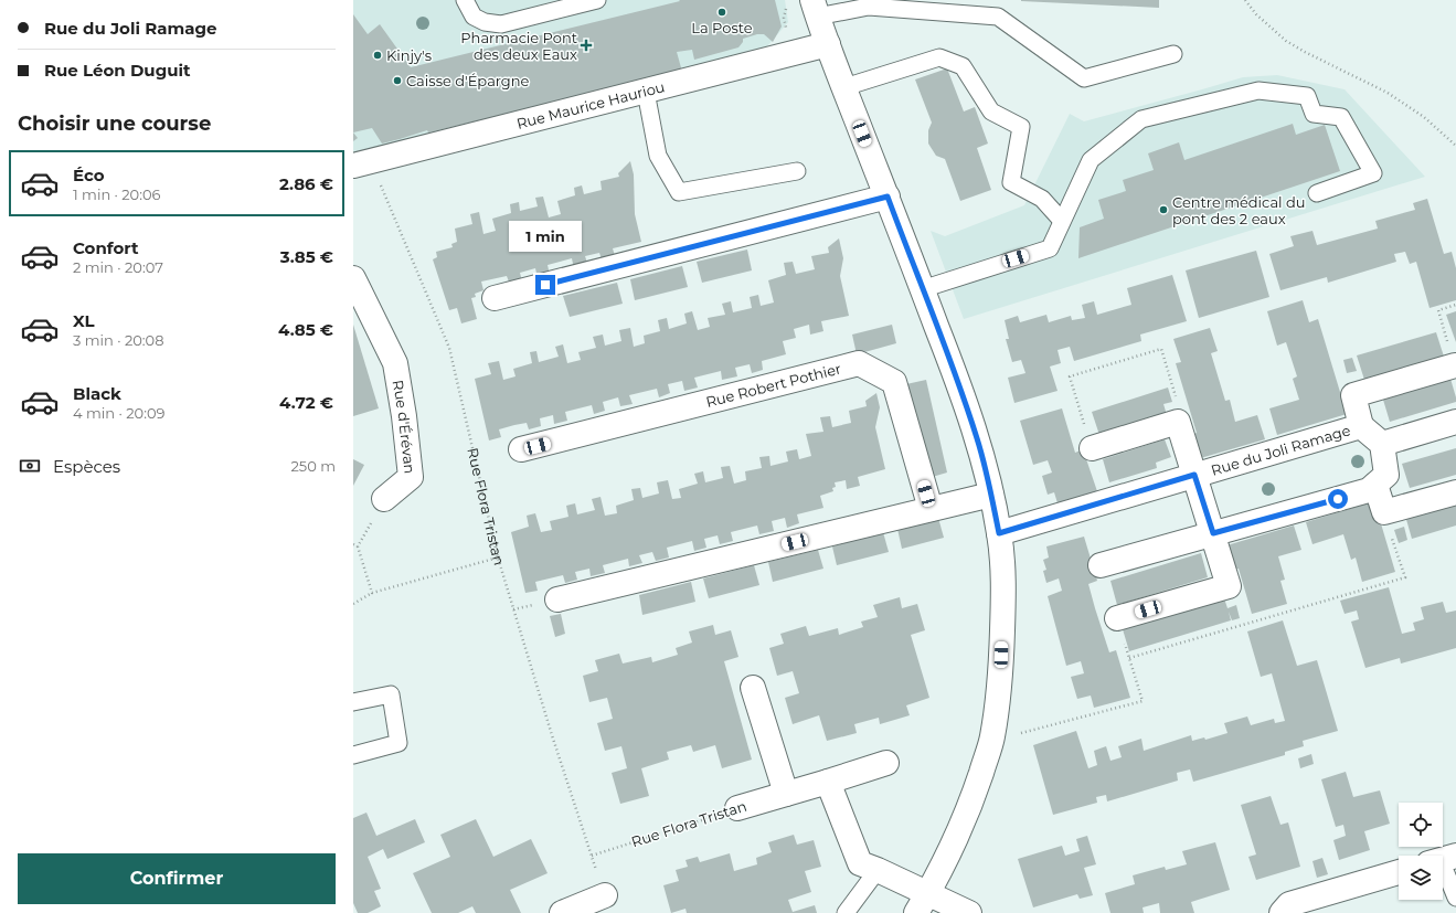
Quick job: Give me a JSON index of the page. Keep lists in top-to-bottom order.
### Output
{
  "streets": {
    "street": [
      "Rue Maurice Hauriou",
      "Rue Robert Pothier",
      "Rue d'Érévan",
      "Rue du Joli Ramage",
      "Rue Flora Tristan"
    ]
  },
  "crossings": [
    ["Rue Maurice Hauriou", "Rue Flora Tristan"]
  ],
  "places": {
    "other": [
      "La Poste",
      "Kinjy's",
      "Caisse d'Épargne",
      "Centre médical du pont des 2 eaux"
    ],
    "health": ["Pharmacie Pont des deux Eaux"]
  },
  "page": {
    "banner": ["Rue du Joli Ramage", "Rue Léon Duguit"],
    "heading": "Choisir une course",
    "list": [
      {
        "name": "Éco",
        "note": "1 min · 20:06",
        "value": "2.86 €"
      },
      {
        "name": "Confort",
        "note": "2 min · 20:07",
        "value": "3.85 €"
      },
      {
        "name": "XL",
        "note": "3 min · 20:08",
        "value": "4.85 €"
      },
      {
        "name": "Black",
        "note": "4 min · 20:09",
        "value": "4.72 €"
      }
    ],
    "bubble": "1 min",
    "pay": ["Espèces", "250 m"],
    "buttons": "Confirmer"
  }
}
